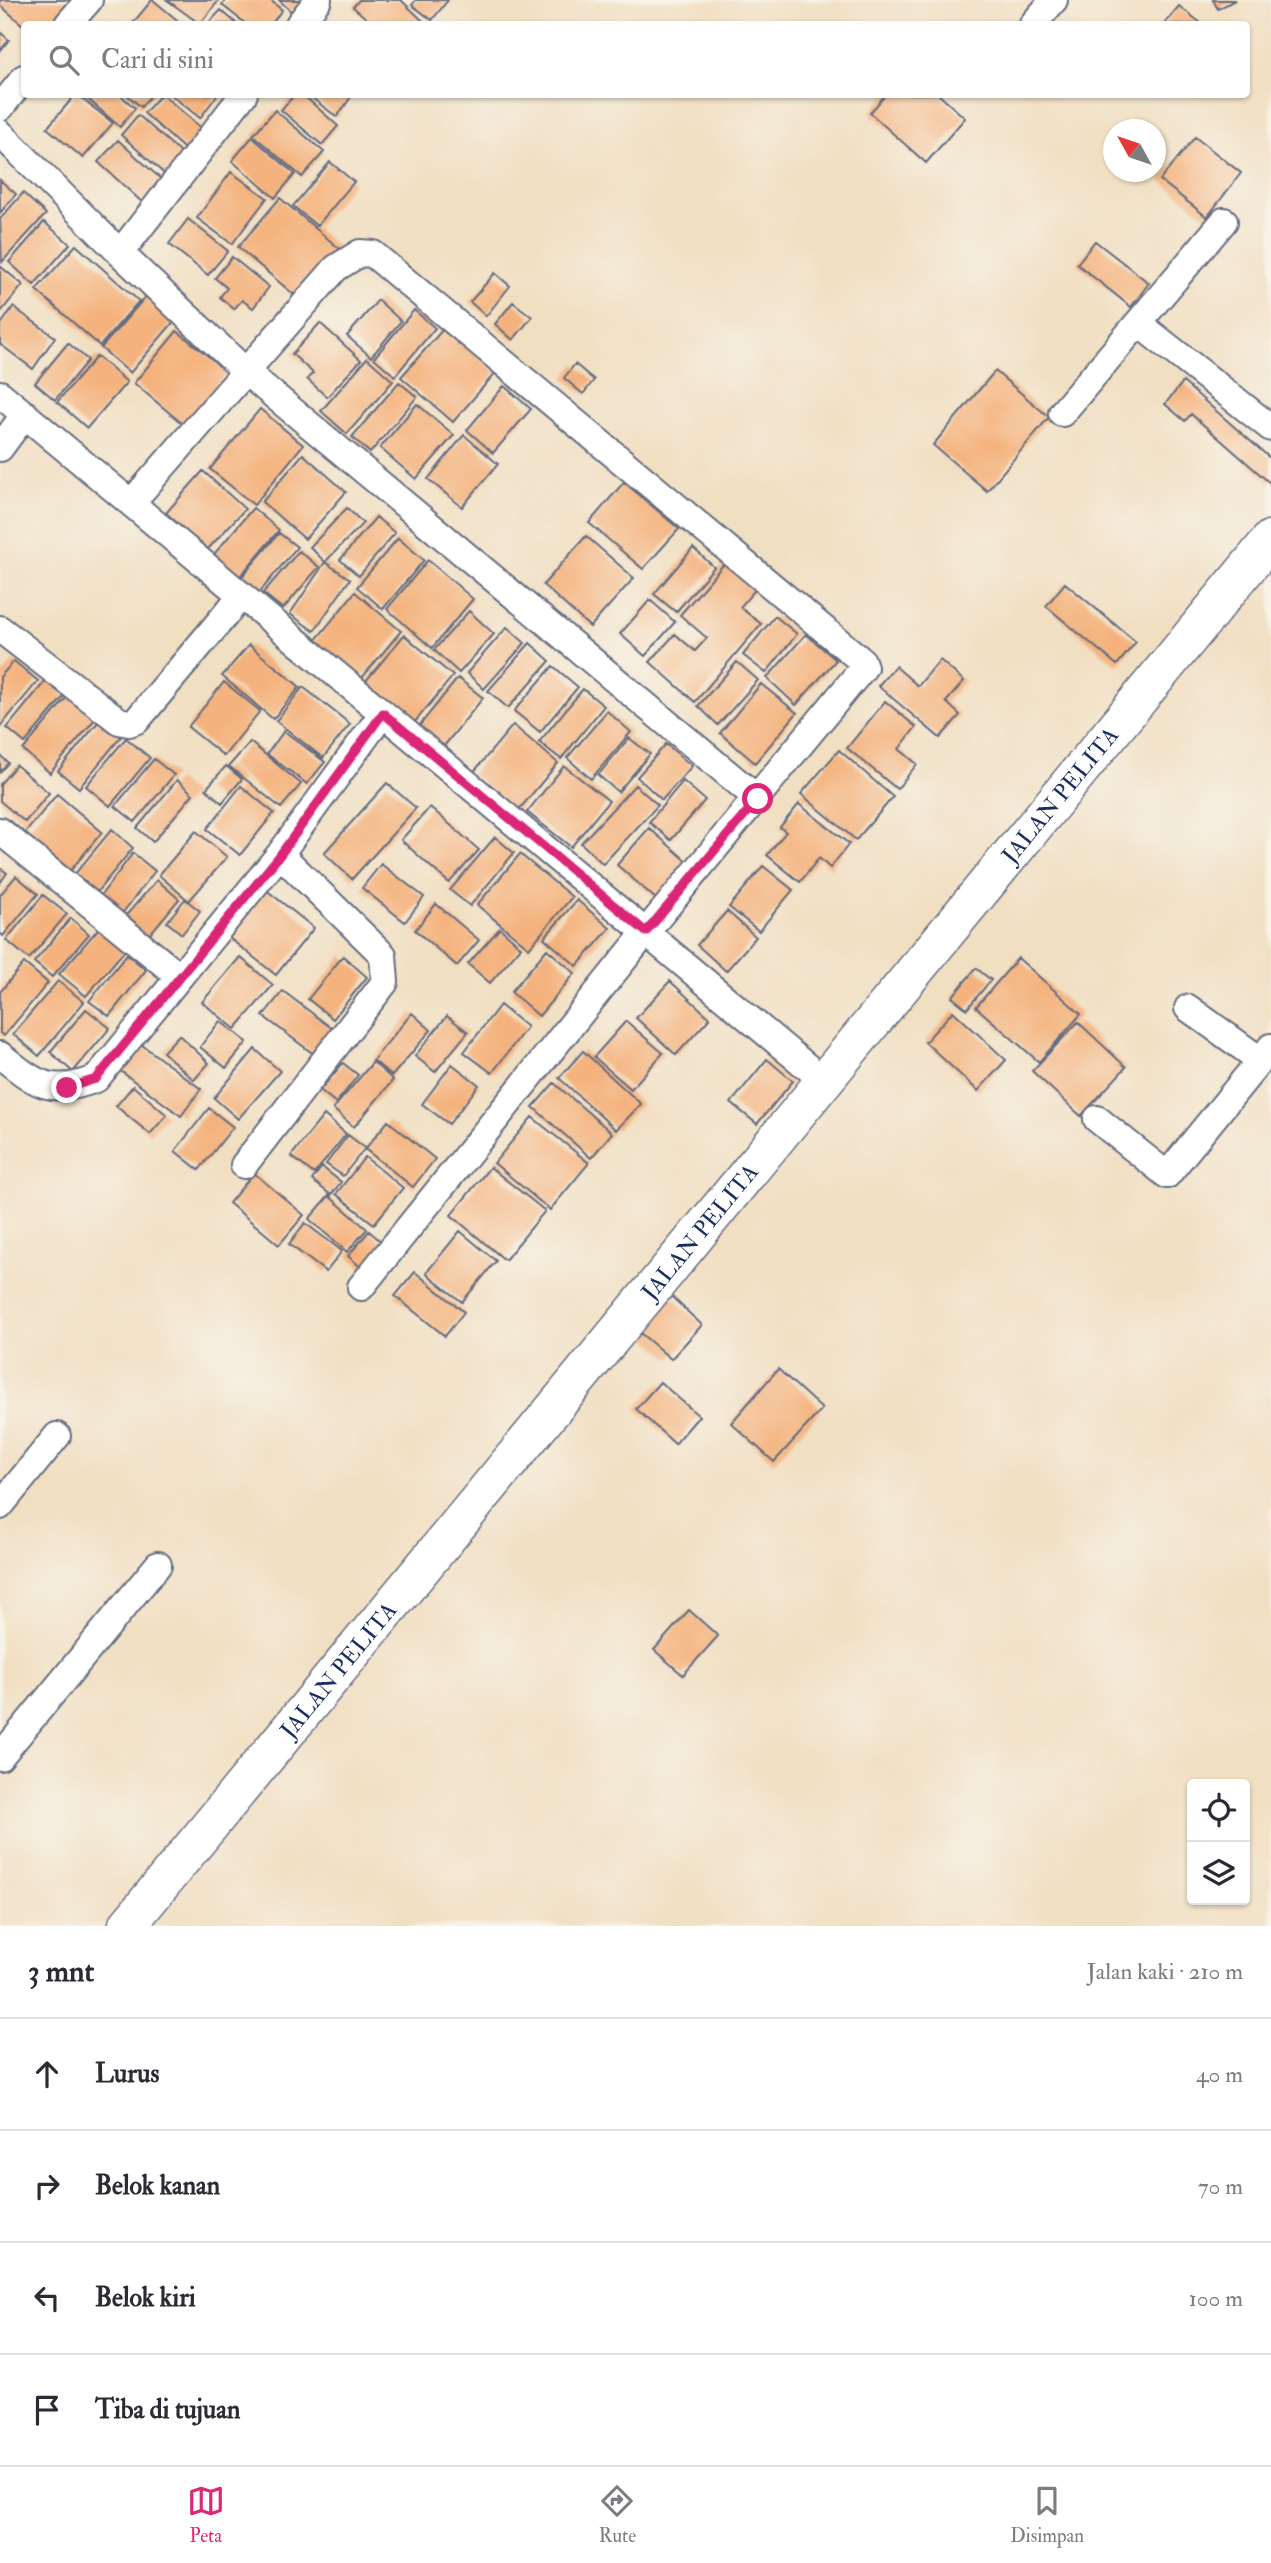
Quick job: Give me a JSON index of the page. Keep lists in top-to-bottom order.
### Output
{
  "streets": {
    "street": ["JALAN PELITA"]
  },
  "north": "top left",
  "page": {
    "search": "Cari di sini",
    "heading": ["3 mnt", "Jalan kaki · 210 m"],
    "list": [
      ["Lurus", "40 m"],
      ["Belok kanan", "70 m"],
      ["Belok kiri", "100 m"],
      "Tiba di tujuan"
    ],
    "nav": ["Peta", "Rute", "Disimpan"]
  }
}
